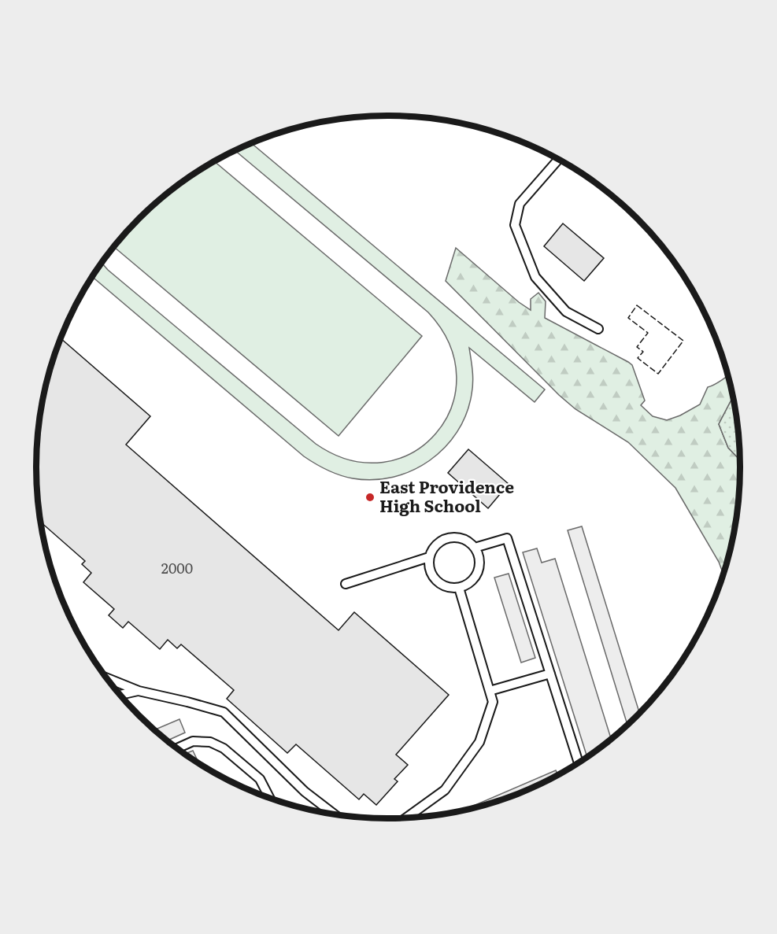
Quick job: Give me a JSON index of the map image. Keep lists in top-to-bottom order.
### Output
{
  "places": ["East Providence High School"],
  "house_numbers": ["2000"]
}
